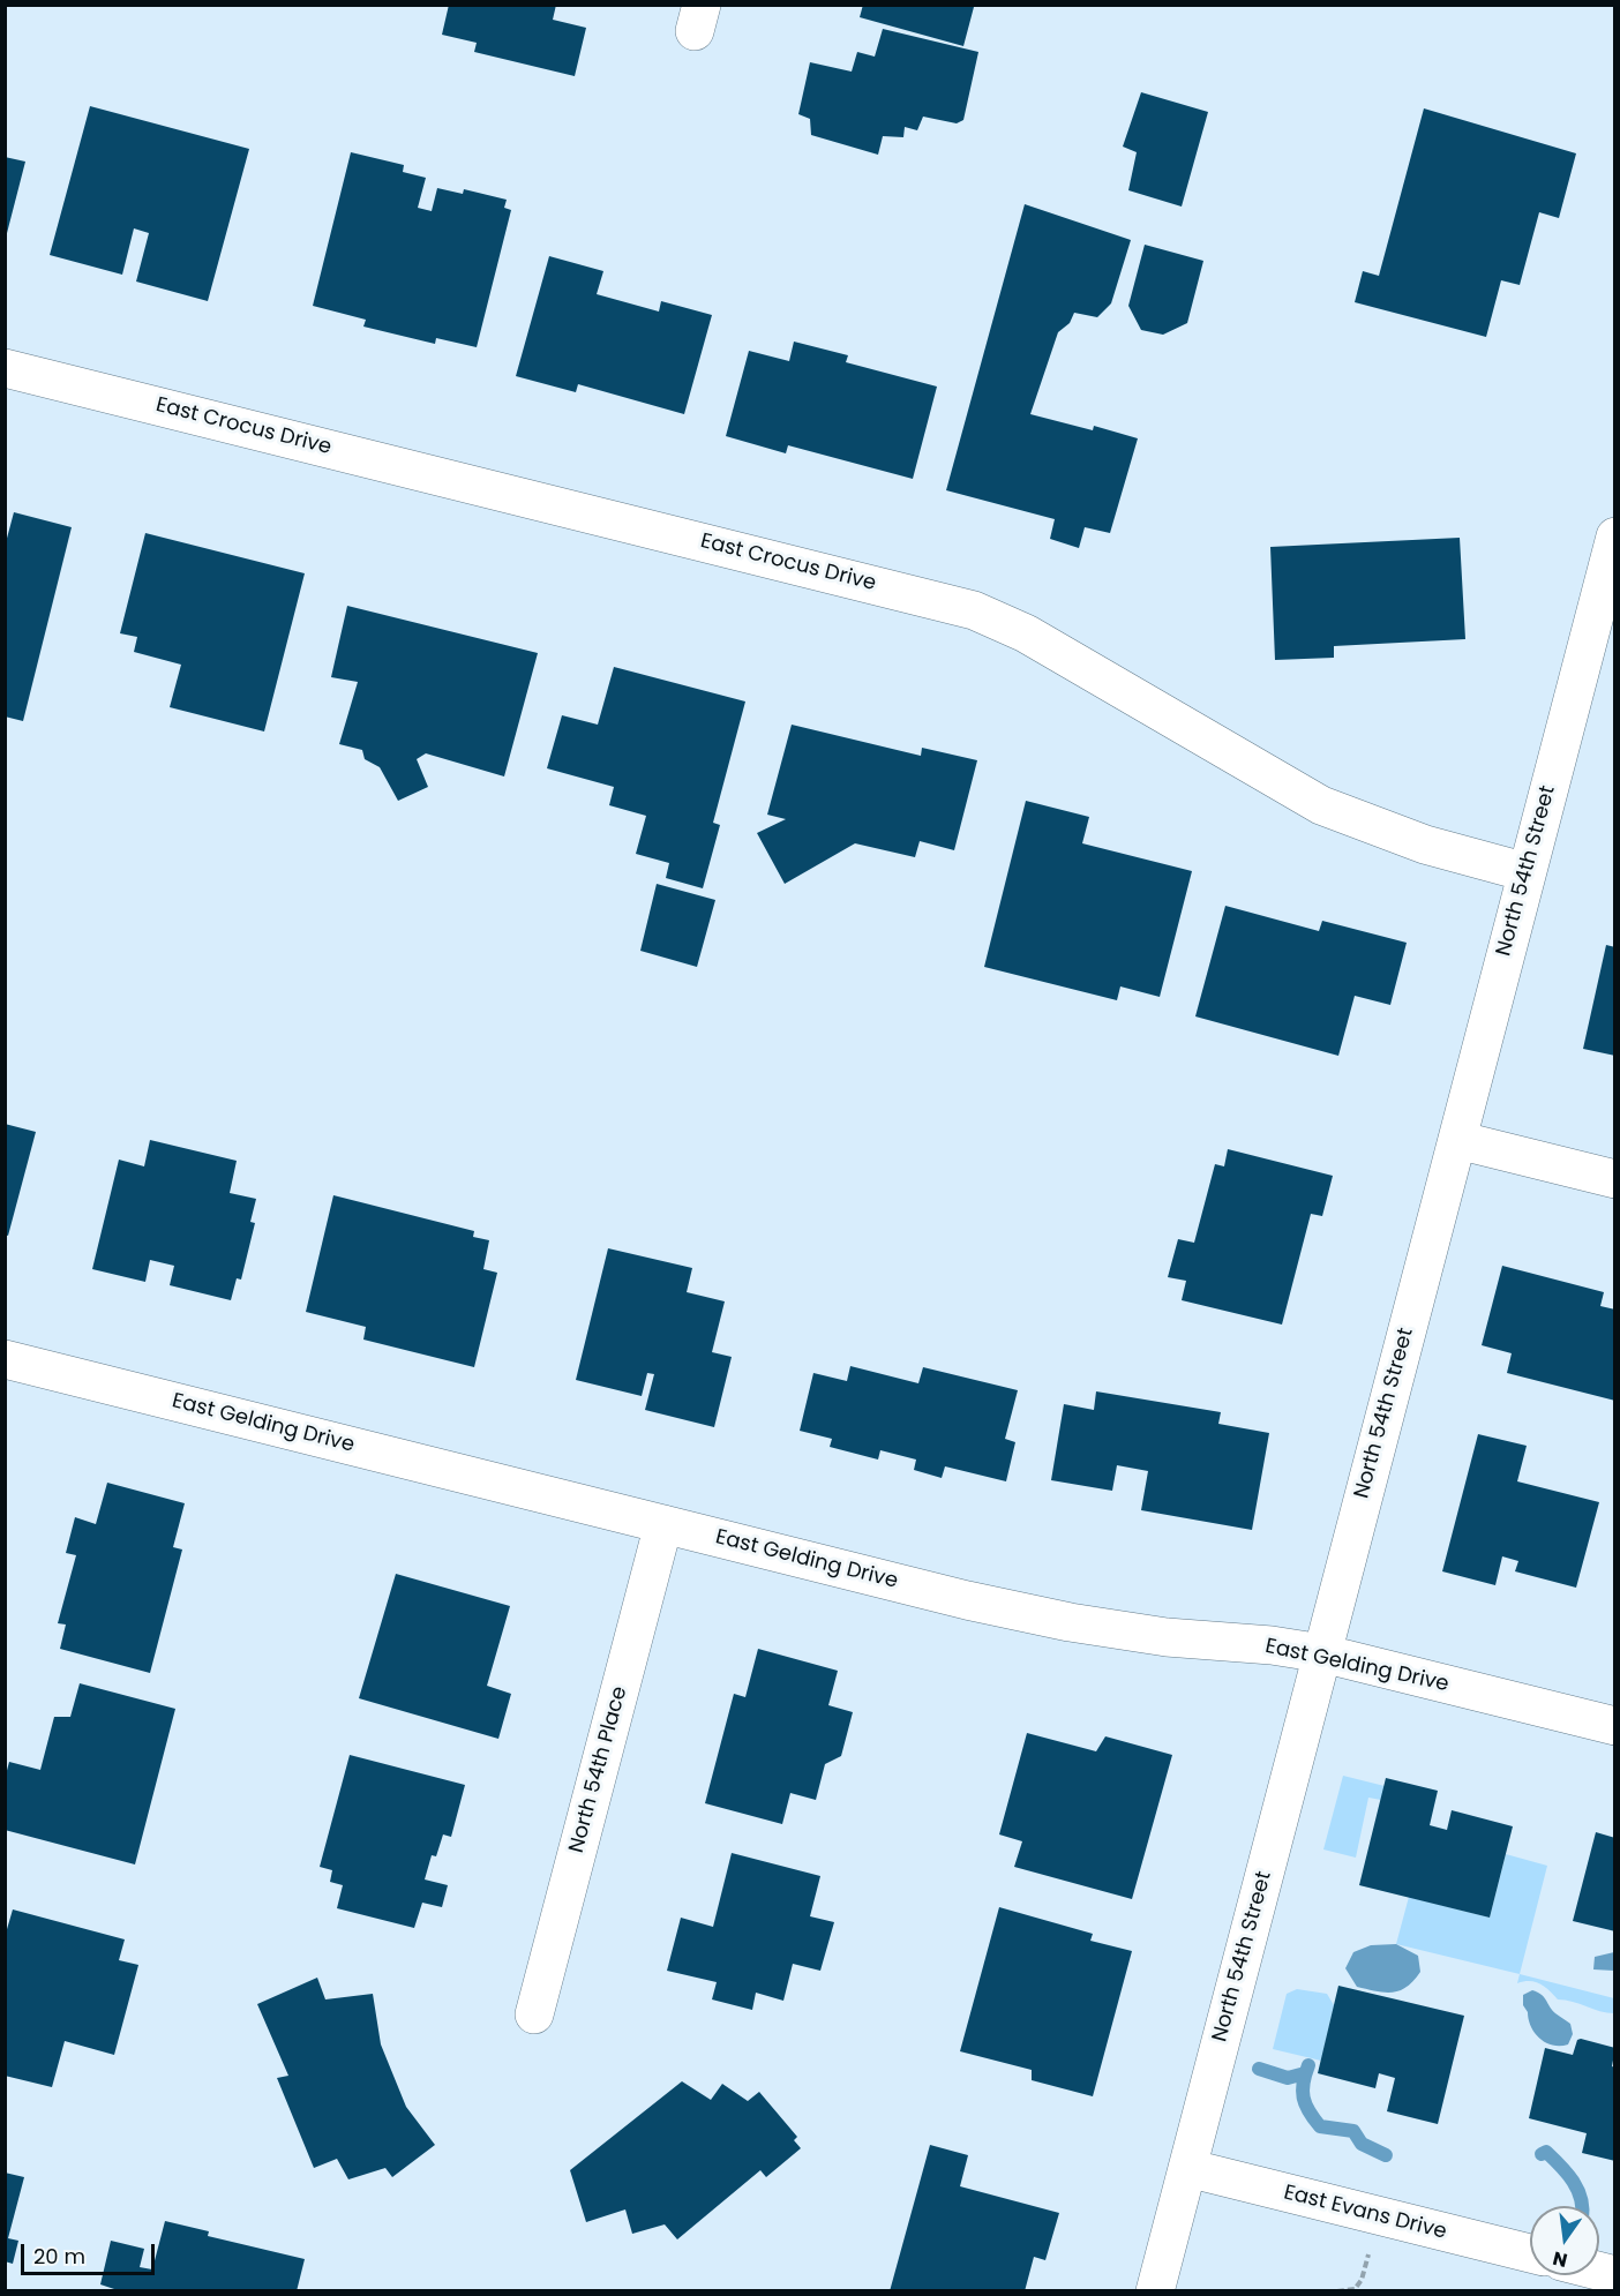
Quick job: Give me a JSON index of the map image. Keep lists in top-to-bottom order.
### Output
{
  "streets": {
    "street": [
      "East Crocus Drive",
      "North 54th Street",
      "East Gelding Drive",
      "North 54th Place",
      "East Evans Drive"
    ]
  },
  "crossings": [
    ["East Crocus Drive", "North 54th Street"],
    ["North 54th Street", "East Gelding Drive"],
    ["North 54th Street", "East Evans Drive"],
    ["East Gelding Drive", "North 54th Place"]
  ],
  "scale_bar": "20 m",
  "north": "bottom"
}
